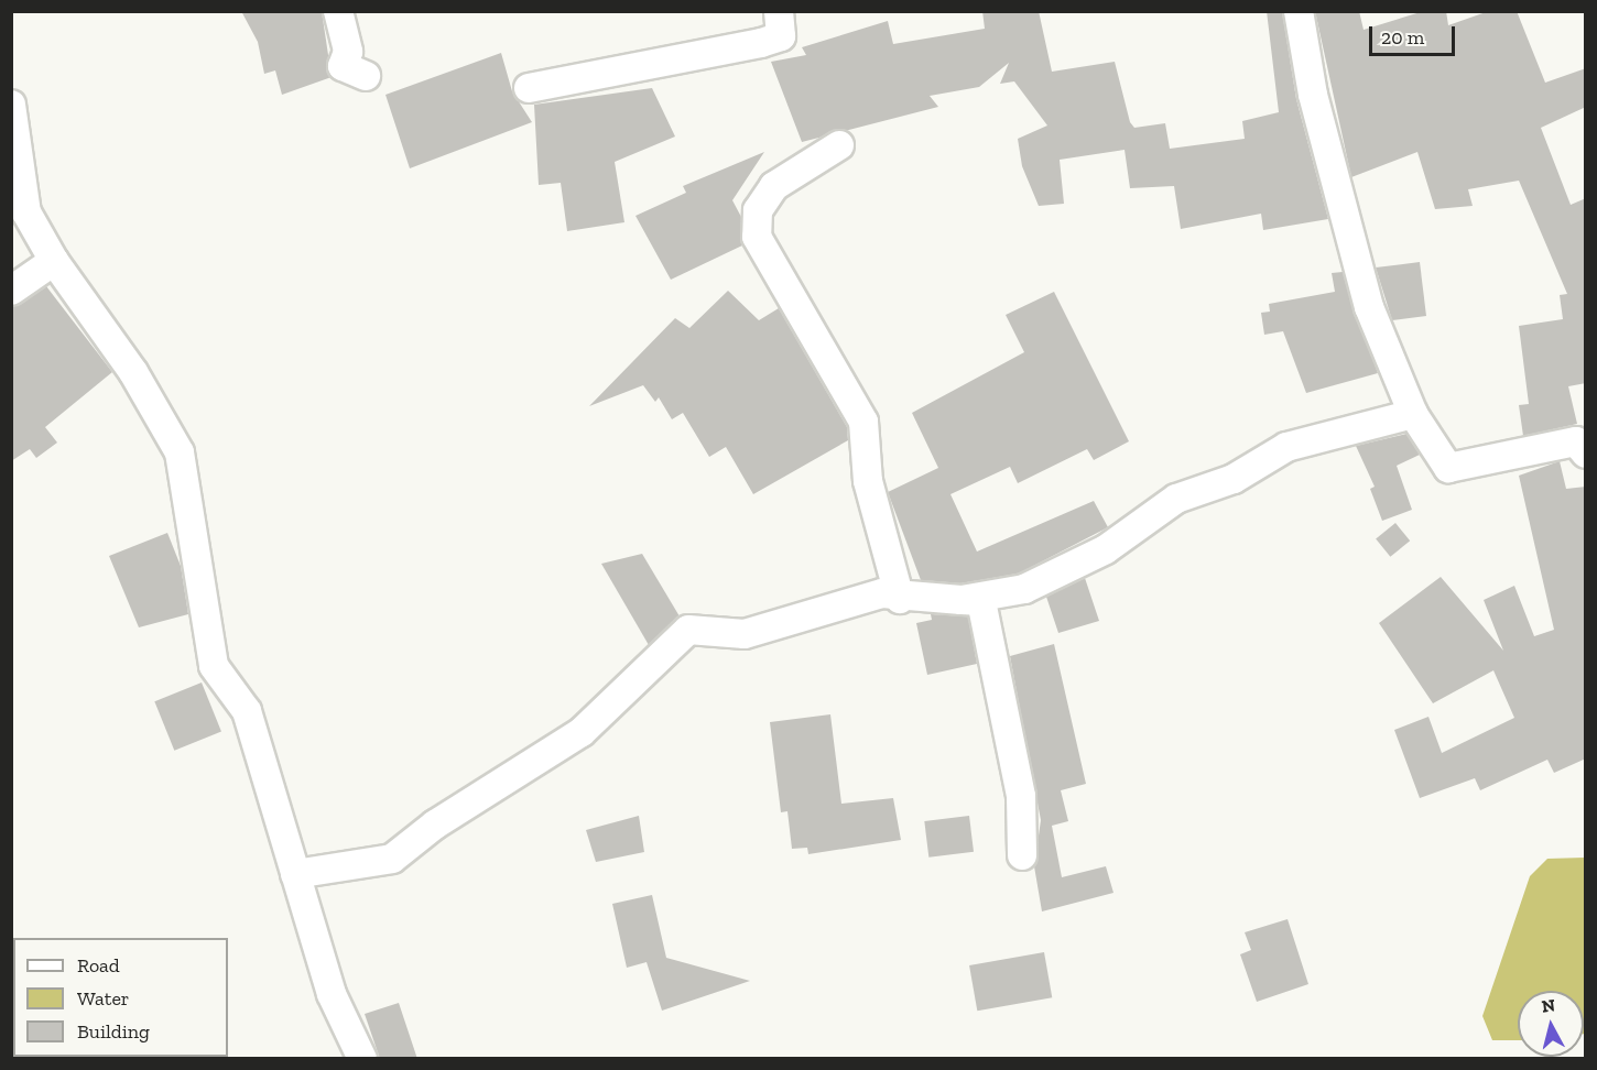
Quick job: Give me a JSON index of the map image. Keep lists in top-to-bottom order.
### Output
{
  "legend": ["Road", "Water", "Building"],
  "scale_bar": "20 m",
  "north": "top"
}
